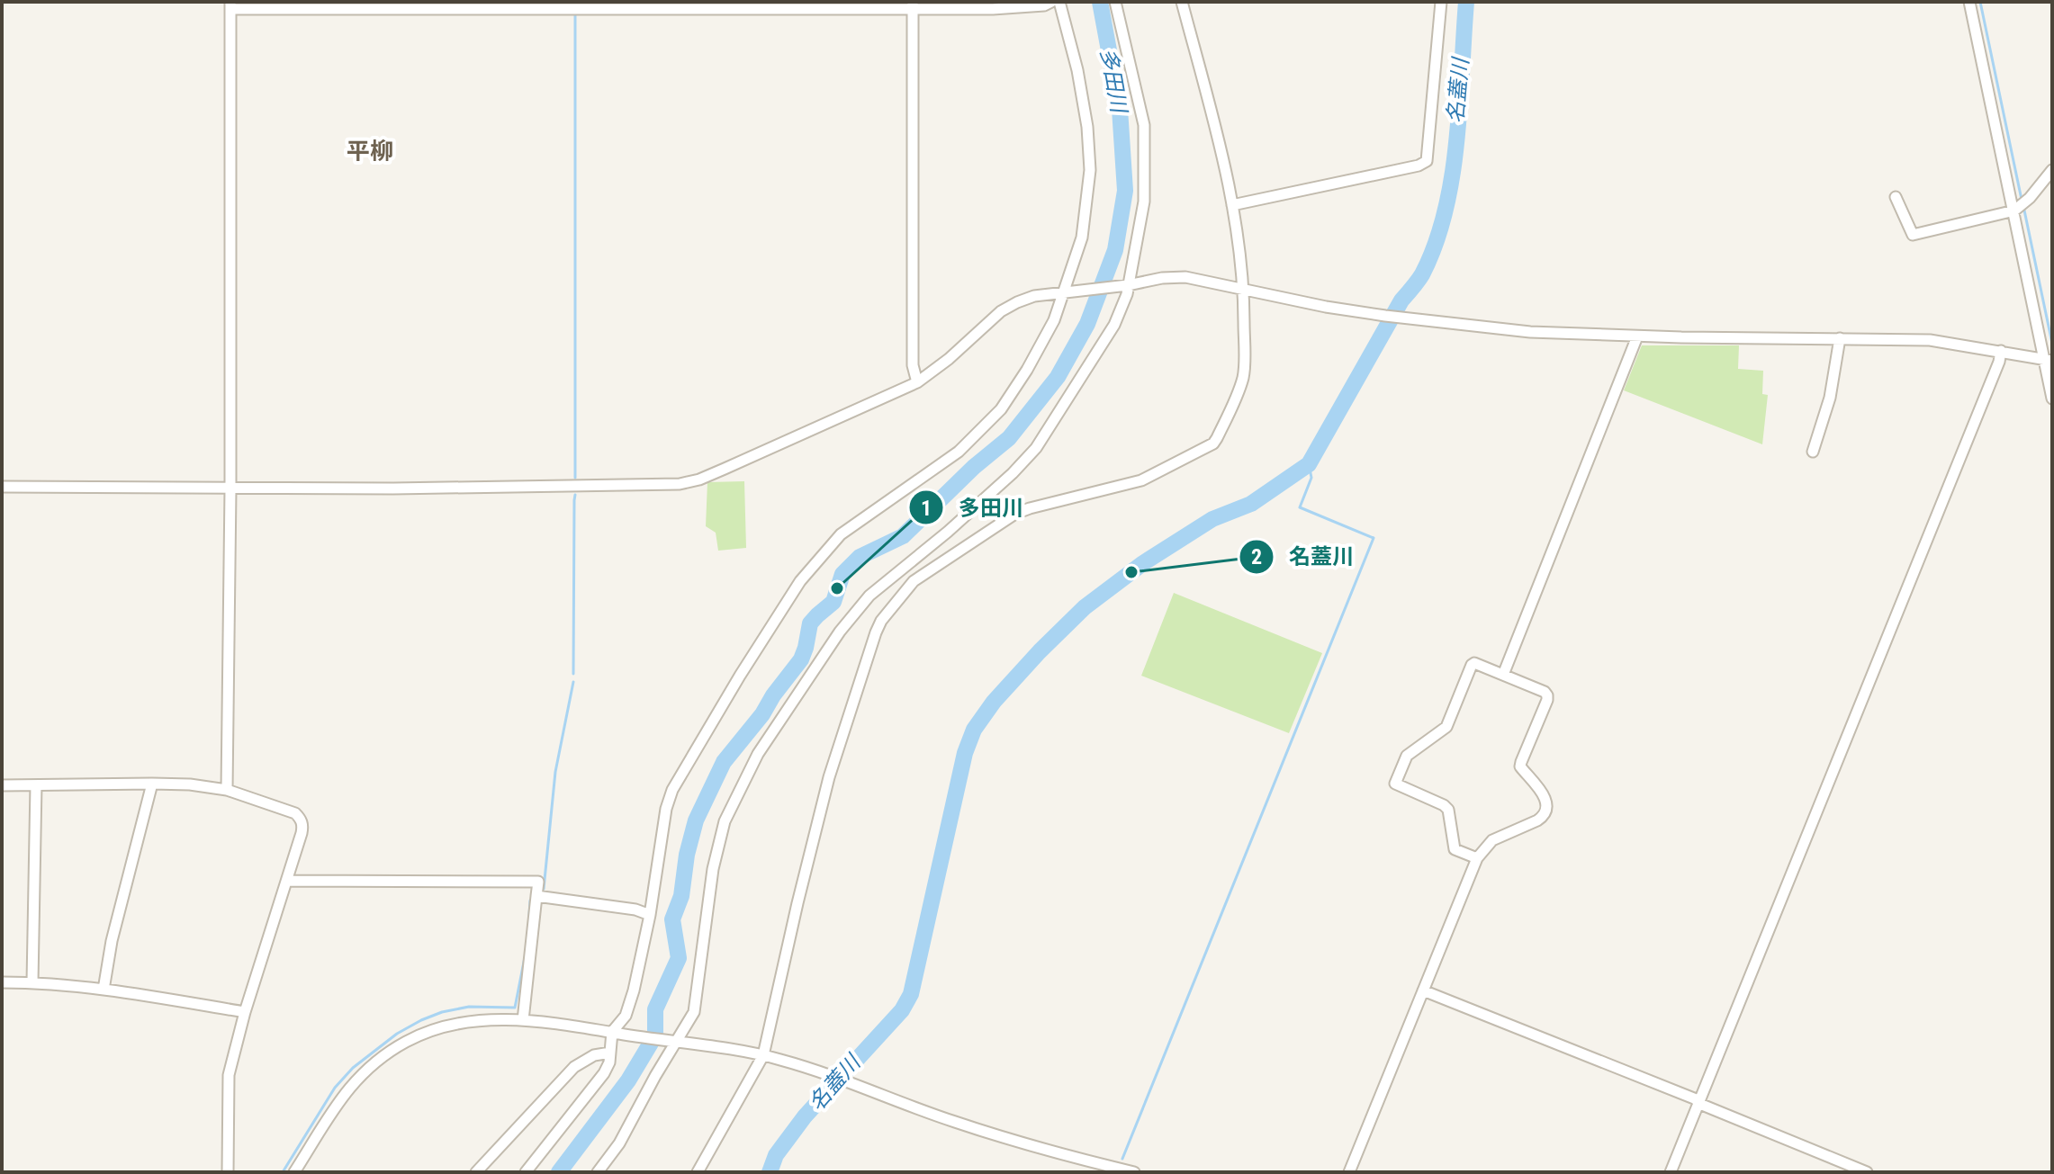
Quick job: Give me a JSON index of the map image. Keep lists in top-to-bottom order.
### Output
{
  "districts": ["平柳"],
  "water": ["多田川", "名蓋川"],
  "places": ["名蓋川", "多田川"]
}
